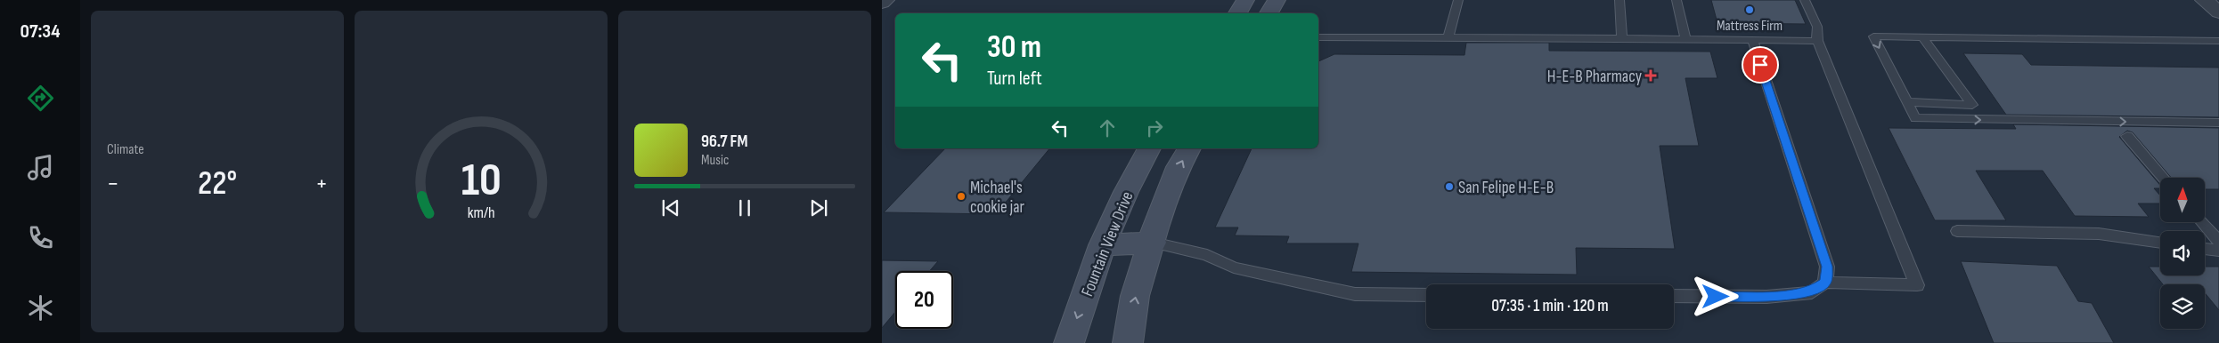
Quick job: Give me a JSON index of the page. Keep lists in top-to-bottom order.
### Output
{
  "streets": {
    "main road": ["Fountain View Drive"]
  },
  "places": {
    "other": ["Mattress Firm", "San Felipe H-E-B", "Michael's cookie jar"],
    "health": ["H-E-B Pharmacy"]
  },
  "north": "top",
  "page": {
    "tabs": "07:34",
    "tile": "Climate",
    "turn": ["30 m", "Turn left"],
    "song": ["96.7 FM", "Music"],
    "heat": ["−", "22°", "+"],
    "limit": "20",
    "trip": "07:35 · 1 min · 120 m",
    "gauge": ["10", "km/h"]
  }
}
